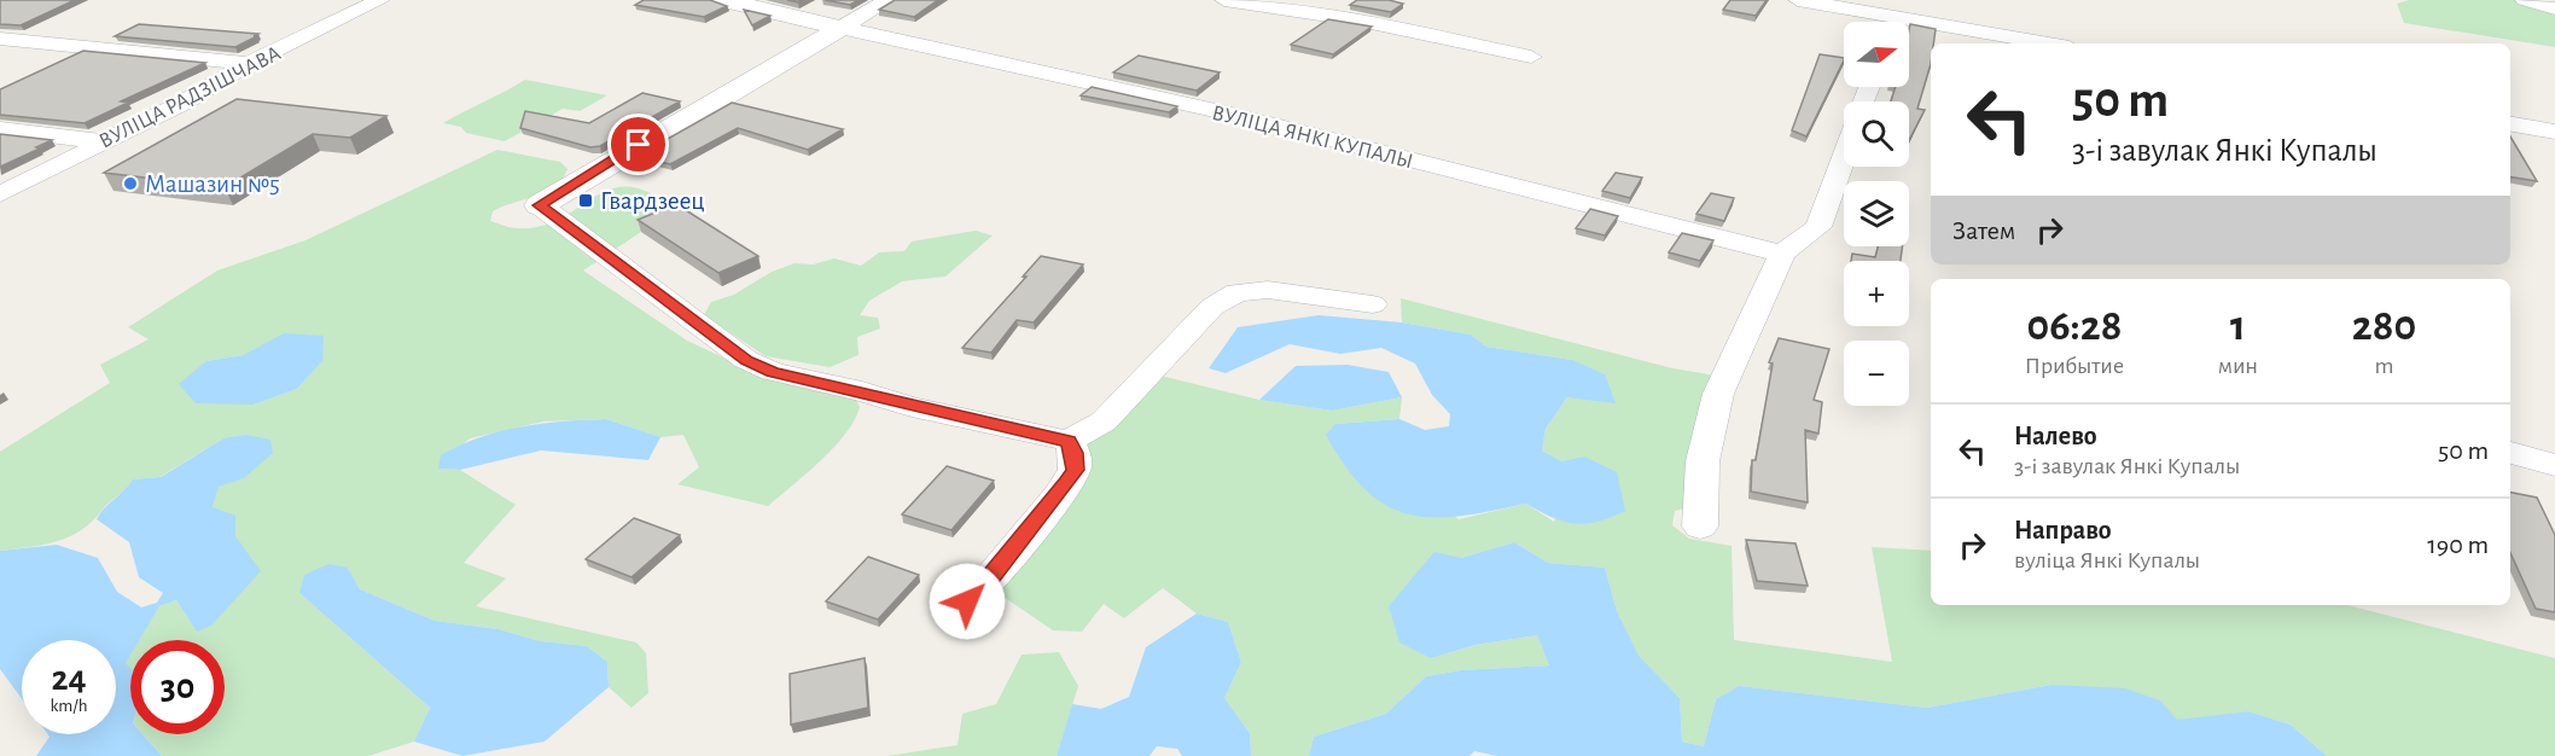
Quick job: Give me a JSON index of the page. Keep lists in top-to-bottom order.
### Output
{
  "streets": {
    "street": ["ВУЛІЦА РАДЗІШЧАВА", "ВУЛІЦА ЯНКІ КУПАЛЫ"]
  },
  "places": {
    "other": ["Машазин №5"],
    "transit": ["Гвардзеец"]
  },
  "north": "right",
  "page": {
    "map_buttons": ["+", "−"],
    "turn": ["50 m", "3-і завулак Янкі Купалы"],
    "then": "Затем",
    "eta": [
      "06:28",
      "Прибытие",
      "1",
      "мин",
      "280",
      "m"
    ],
    "list": [
      {
        "name": "Налево",
        "note": "3-і завулак Янкі Купалы",
        "value": "50 m"
      },
      {
        "name": "Направо",
        "note": "вуліца Янкі Купалы",
        "value": "190 m"
      }
    ],
    "speed": "24 km/h",
    "limit": "30"
  }
}
